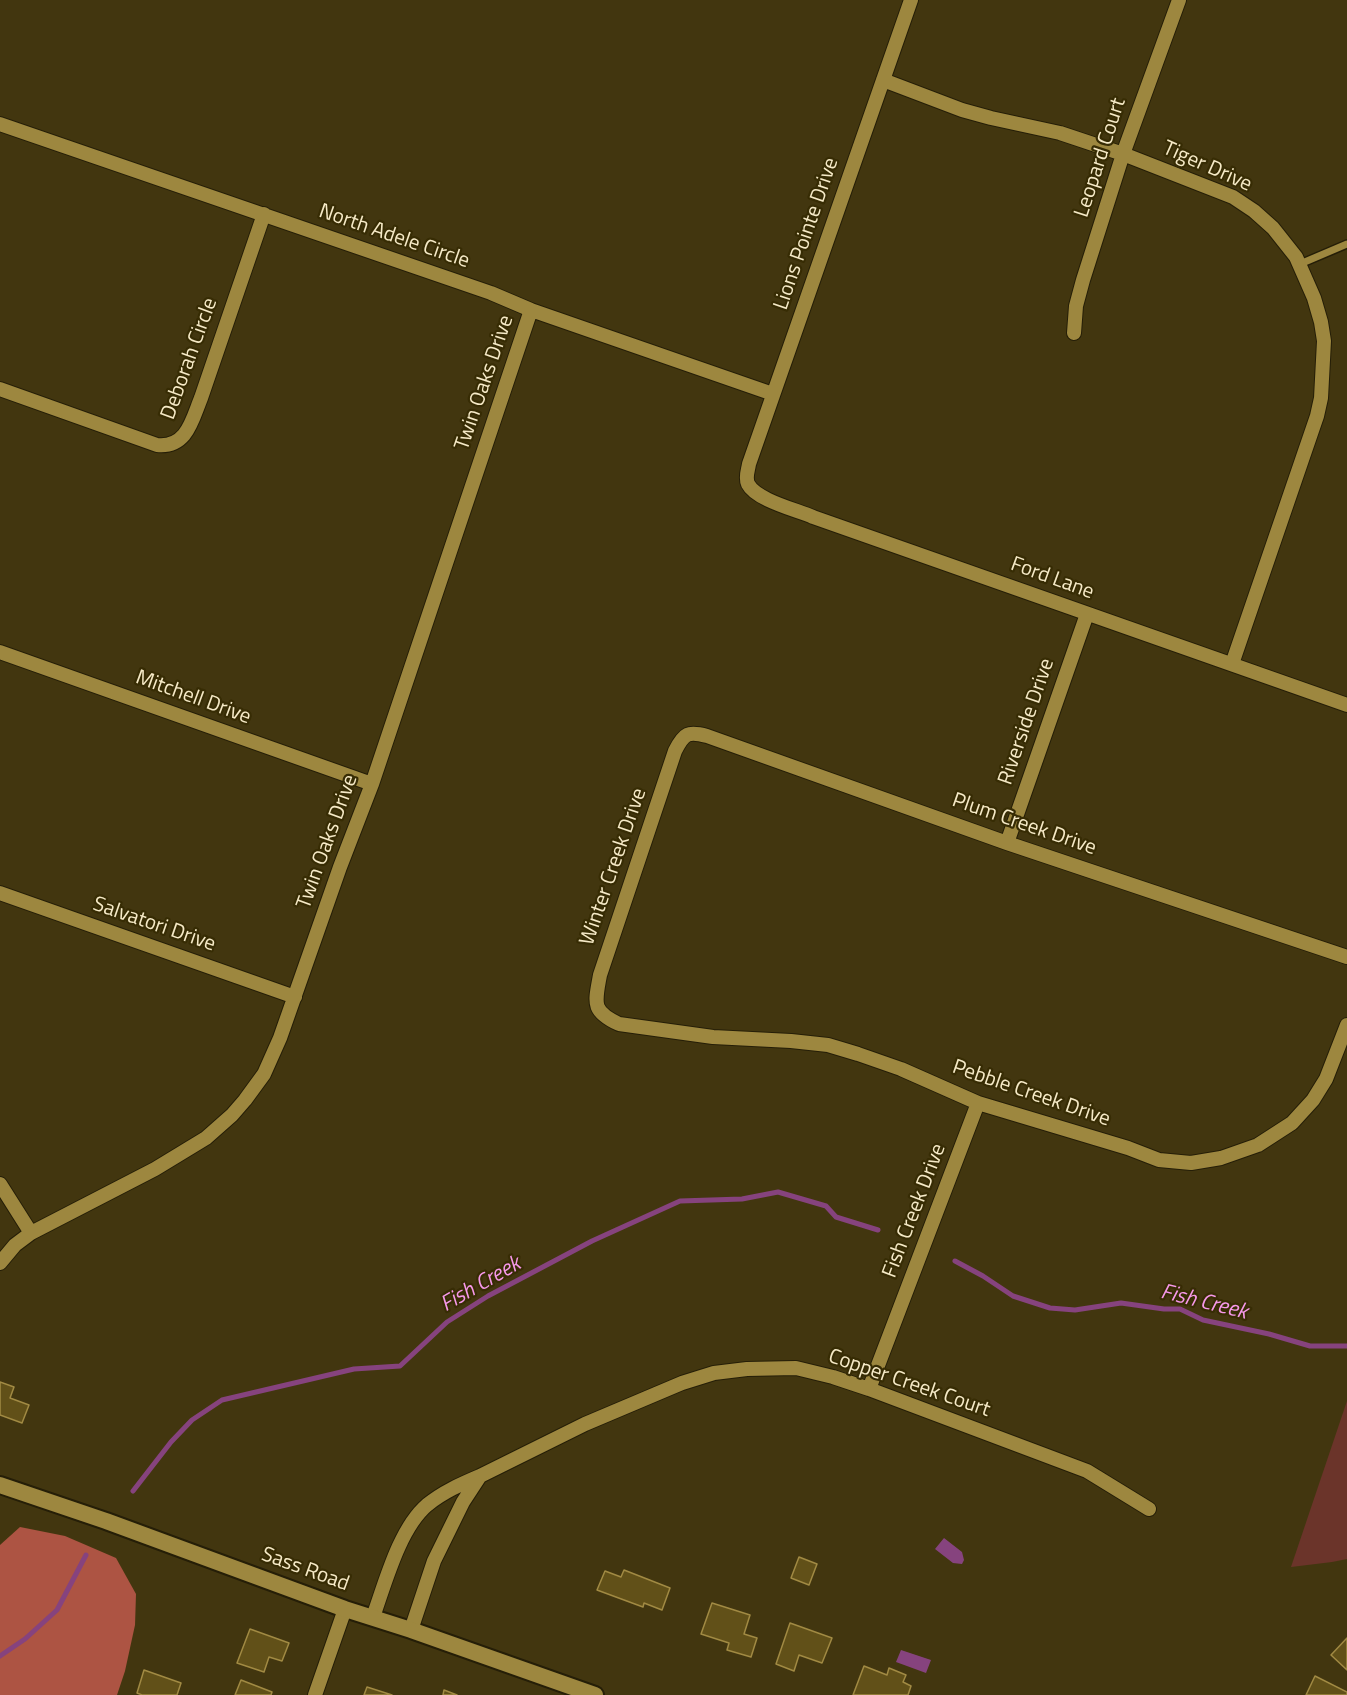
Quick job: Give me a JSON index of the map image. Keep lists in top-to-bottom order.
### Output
{
  "streets": {
    "street": [
      "Leopard Court",
      "Tiger Drive",
      "Lions Pointe Drive",
      "North Adele Circle",
      "Deborah Circle",
      "Twin Oaks Drive",
      "Ford Lane",
      "Mitchell Drive",
      "Riverside Drive",
      "Plum Creek Drive",
      "Winter Creek Drive",
      "Salvatori Drive",
      "Pebble Creek Drive",
      "Fish Creek Drive",
      "Copper Creek Court",
      "Sass Road"
    ]
  },
  "crossings": [
    ["Leopard Court", "Tiger Drive"],
    ["Tiger Drive", "Lions Pointe Drive"],
    ["Tiger Drive", "Ford Lane"],
    ["Lions Pointe Drive", "North Adele Circle"],
    ["Lions Pointe Drive", "Ford Lane"],
    ["North Adele Circle", "Deborah Circle"],
    ["North Adele Circle", "Twin Oaks Drive"],
    ["Twin Oaks Drive", "Mitchell Drive"],
    ["Twin Oaks Drive", "Salvatori Drive"],
    ["Ford Lane", "Riverside Drive"],
    ["Riverside Drive", "Plum Creek Drive"],
    ["Plum Creek Drive", "Winter Creek Drive"],
    ["Winter Creek Drive", "Pebble Creek Drive"],
    ["Pebble Creek Drive", "Fish Creek Drive"],
    ["Fish Creek Drive", "Copper Creek Court"],
    ["Copper Creek Court", "Sass Road"]
  ],
  "water": ["Fish Creek"]
}
